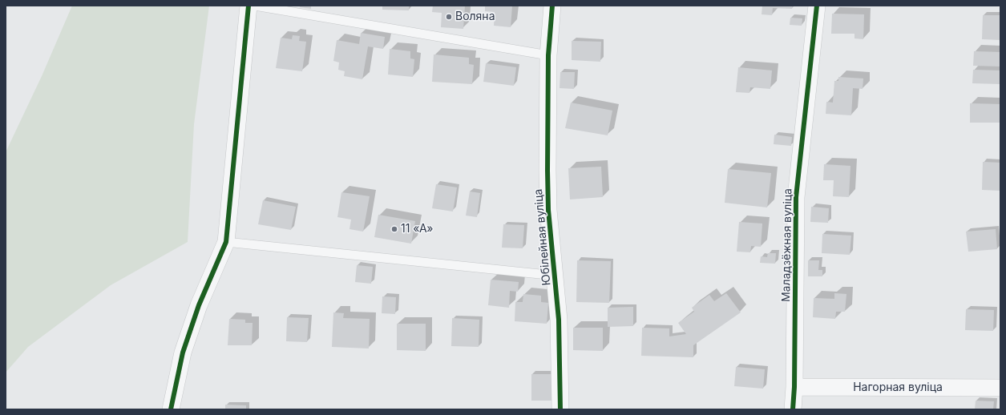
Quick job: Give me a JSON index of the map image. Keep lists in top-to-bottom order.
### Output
{
  "streets": {
    "street": ["Юбілейная вуліца", "Маладзёжная вуліца", "Нагорная вуліца"]
  },
  "crossings": [
    ["Маладзёжная вуліца", "Нагорная вуліца"]
  ],
  "places": ["Воляна", "11 «А»"]
}
